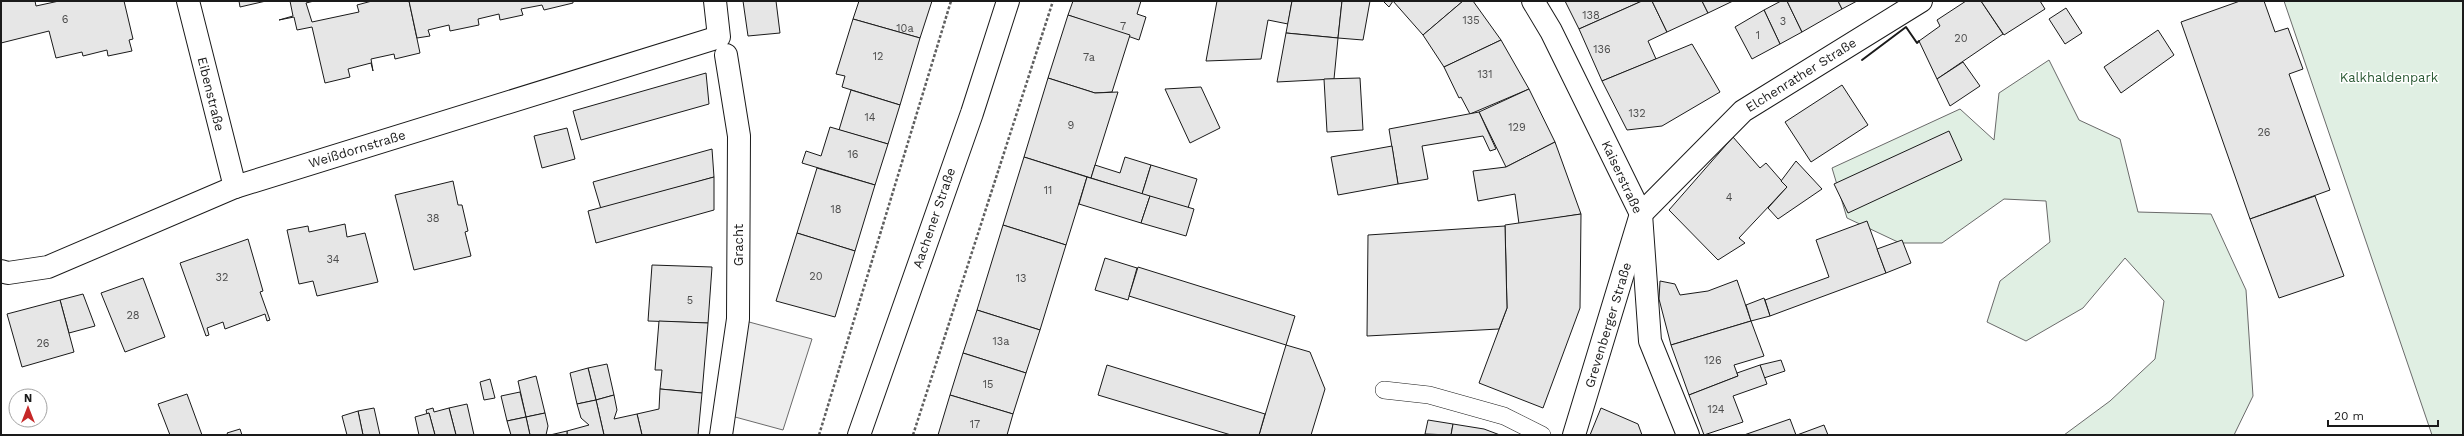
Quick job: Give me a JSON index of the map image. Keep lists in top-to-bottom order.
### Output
{
  "streets": {
    "street": [
      "Elchenrather Straße",
      "Eibenstraße",
      "Weißdornstraße",
      "Kaiserstraße",
      "Aachener Straße",
      "Gracht",
      "Grevenberger Straße"
    ]
  },
  "crossings": [
    ["Elchenrather Straße", "Kaiserstraße"],
    ["Elchenrather Straße", "Grevenberger Straße"],
    ["Eibenstraße", "Weißdornstraße"],
    ["Weißdornstraße", "Gracht"],
    ["Kaiserstraße", "Grevenberger Straße"]
  ],
  "parks": ["Kalkhaldenpark"],
  "house_numbers": [
    "138",
    "6",
    "135",
    "3",
    "7",
    "10a",
    "1",
    "20",
    "136",
    "12",
    "7a",
    "131",
    "132",
    "14",
    "9",
    "129",
    "26",
    "16",
    "11",
    "4",
    "18",
    "38",
    "34",
    "20",
    "32",
    "13",
    "5",
    "28",
    "13a",
    "26",
    "126",
    "15",
    "124",
    "17"
  ],
  "scale_bar": "20 m",
  "north": "top"
}
